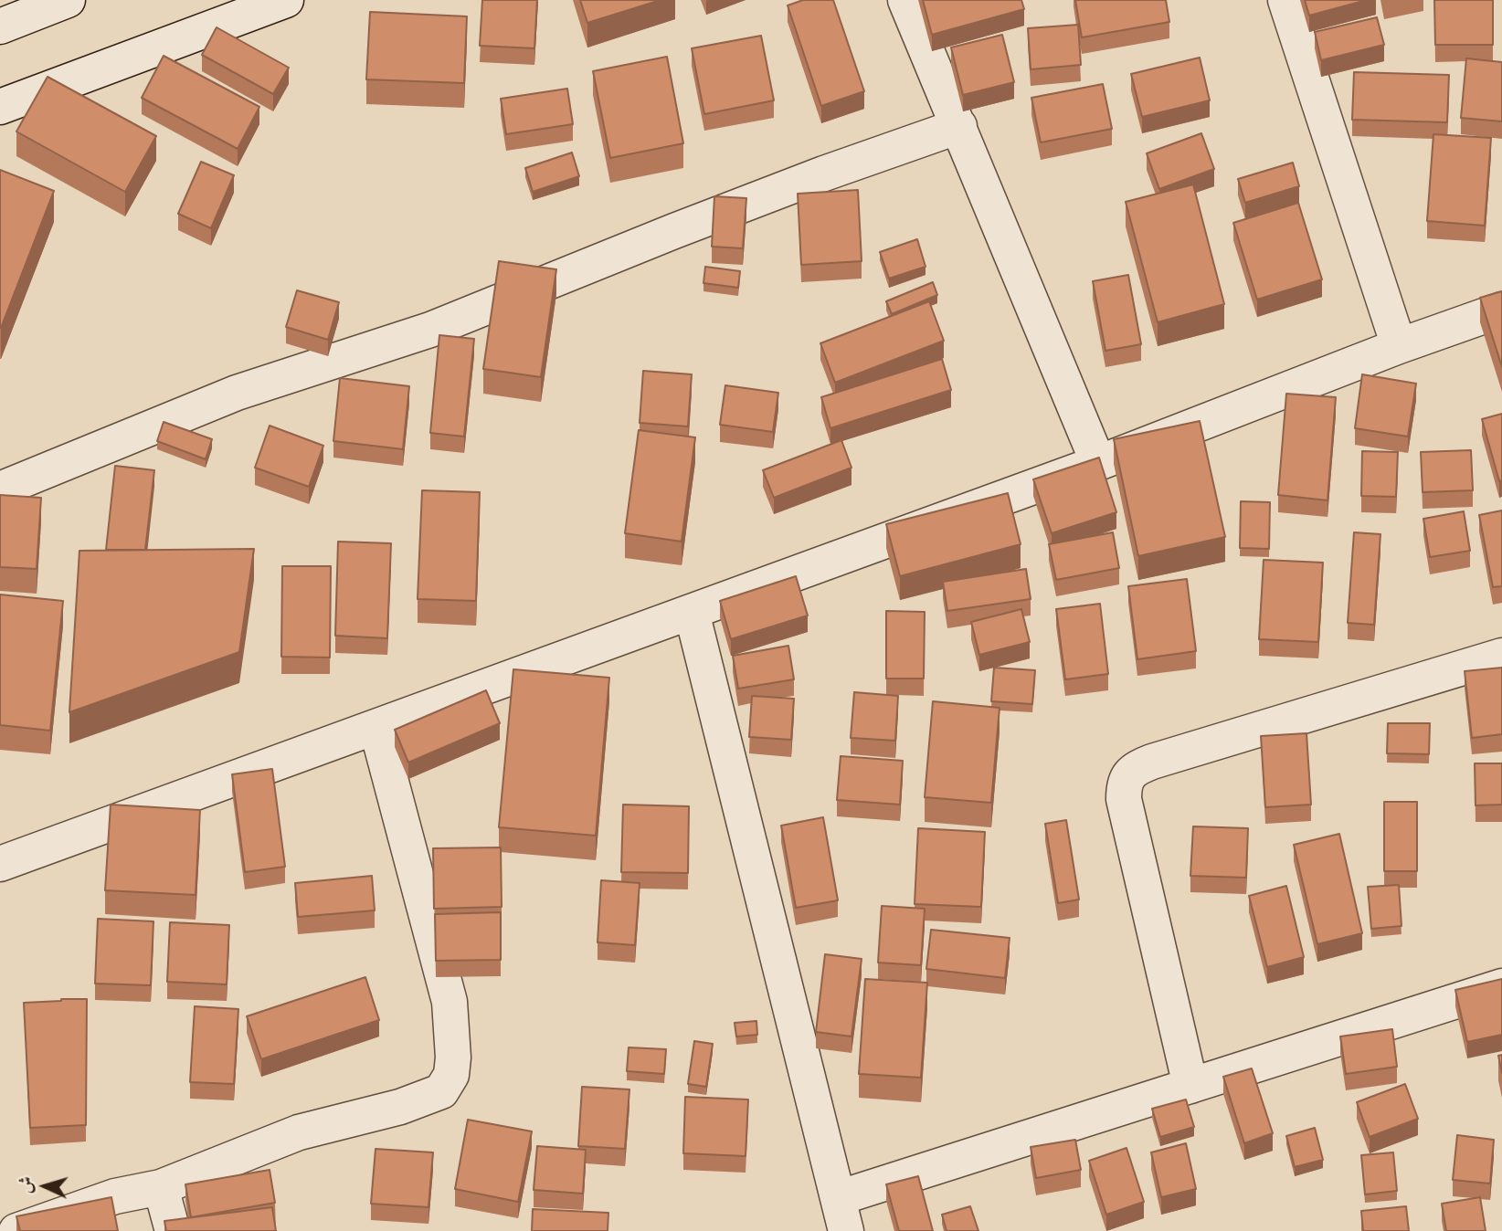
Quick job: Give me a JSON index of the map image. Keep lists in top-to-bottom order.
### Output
{
  "north": "left"
}
